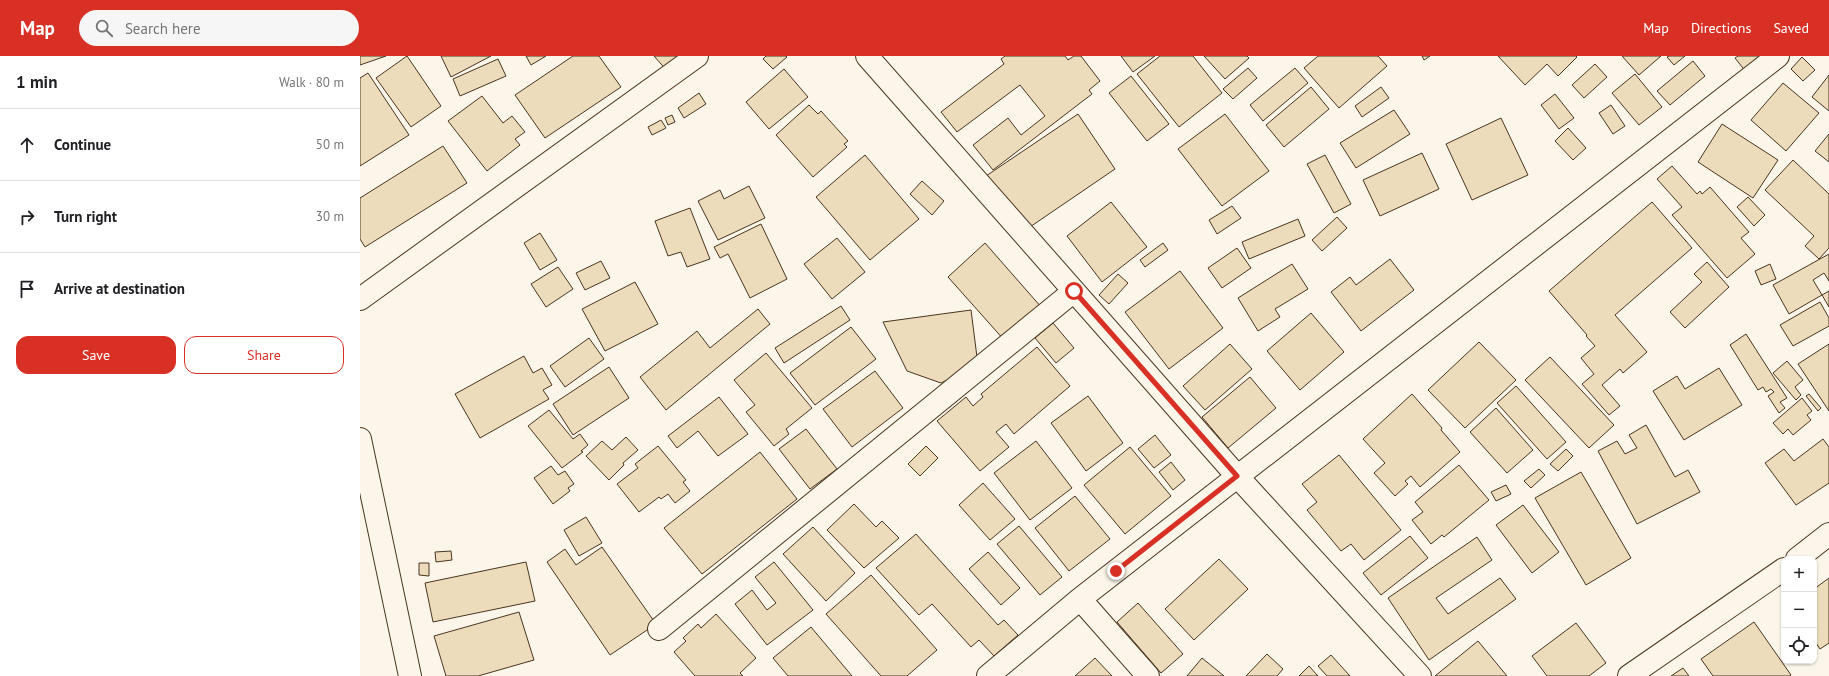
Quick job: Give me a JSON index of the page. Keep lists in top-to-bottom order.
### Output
{
  "page": {
    "header": "Map",
    "search": "Search here",
    "nav": ["Map", "Directions", "Saved"],
    "heading": ["1 min", "Walk · 80 m"],
    "list": [
      ["Continue", "50 m"],
      ["Turn right", "30 m"],
      "Arrive at destination"
    ],
    "buttons": ["Save", "Share"],
    "map_buttons": ["+", "−"]
  }
}
